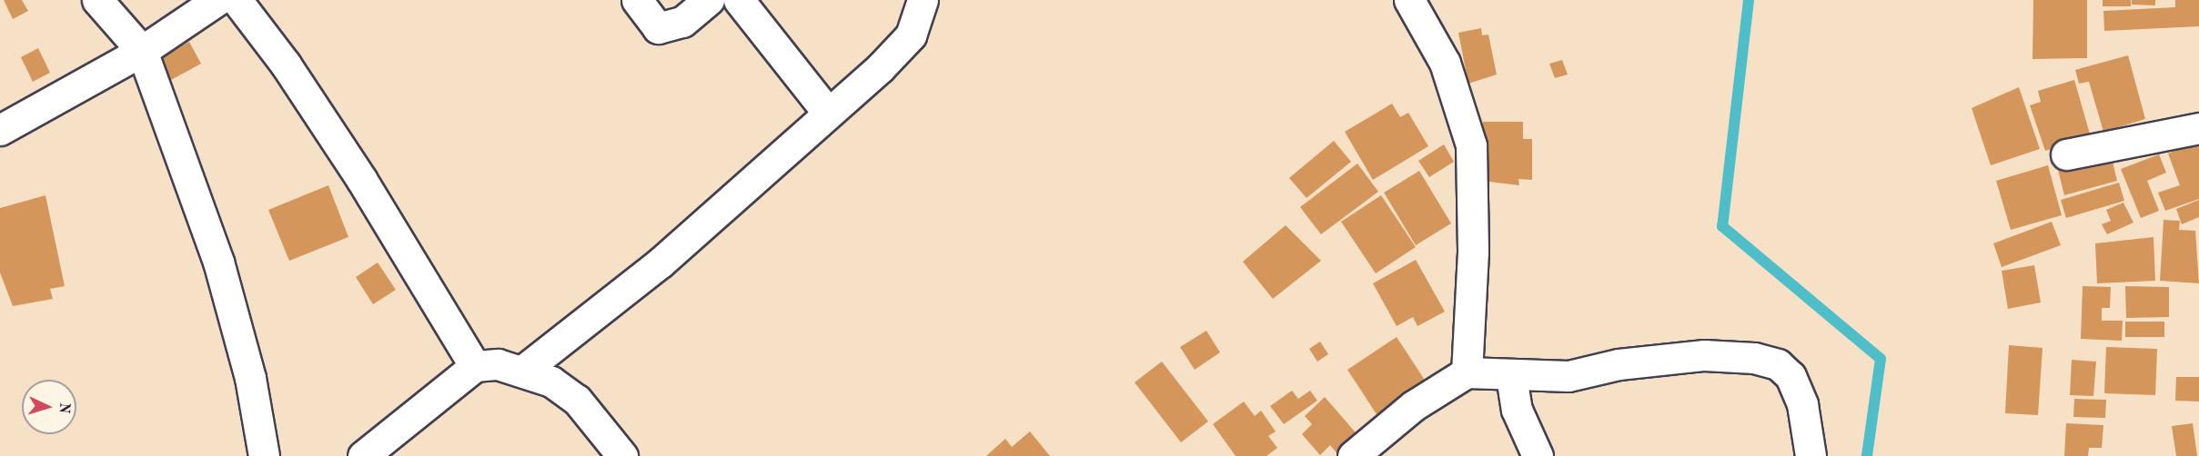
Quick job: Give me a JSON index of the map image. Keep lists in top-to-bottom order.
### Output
{
  "north": "right"
}
